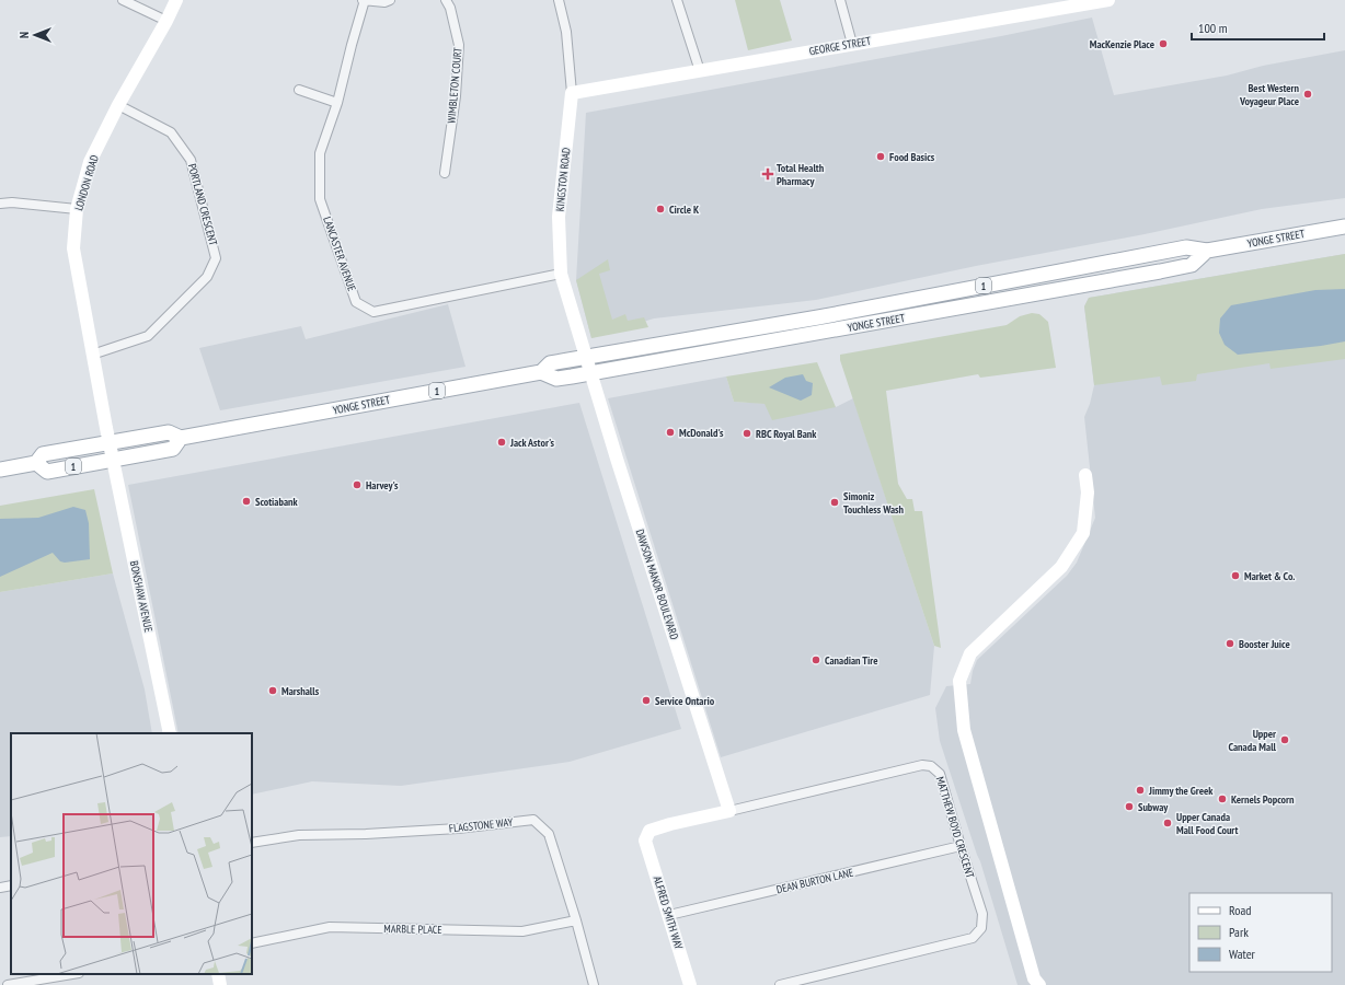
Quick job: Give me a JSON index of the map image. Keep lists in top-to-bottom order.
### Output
{
  "streets": {
    "main road": ["YONGE STREET", "1"],
    "street": [
      "GEORGE STREET",
      "WIMBLETON COURT",
      "KINGSTON ROAD",
      "LONDON ROAD",
      "PORTLAND CRESCENT",
      "LANCASTER AVENUE",
      "DAWSON MANOR BOULEVARD",
      "BONSHAW AVENUE",
      "FLAGSTONE WAY",
      "MATTHEW BOYD CRESCENT",
      "DEAN BURTON LANE",
      "ALFRED SMITH WAY",
      "MARBLE PLACE"
    ]
  },
  "crossings": [
    ["GEORGE STREET", "KINGSTON ROAD"],
    ["KINGSTON ROAD", "YONGE STREET"],
    ["KINGSTON ROAD", "LANCASTER AVENUE"],
    ["KINGSTON ROAD", "DAWSON MANOR BOULEVARD"],
    ["LONDON ROAD", "PORTLAND CRESCENT"],
    ["LONDON ROAD", "YONGE STREET"],
    ["LONDON ROAD", "BONSHAW AVENUE"],
    ["YONGE STREET", "DAWSON MANOR BOULEVARD"],
    ["YONGE STREET", "BONSHAW AVENUE"],
    ["DAWSON MANOR BOULEVARD", "MATTHEW BOYD CRESCENT"],
    ["FLAGSTONE WAY", "MARBLE PLACE"],
    ["MATTHEW BOYD CRESCENT", "DEAN BURTON LANE"],
    ["MATTHEW BOYD CRESCENT", "ALFRED SMITH WAY"],
    ["DEAN BURTON LANE", "ALFRED SMITH WAY"]
  ],
  "places": {
    "other": [
      "MacKenzie Place",
      "Best Western Voyageur Place",
      "Food Basics",
      "Circle K",
      "McDonald's",
      "RBC Royal Bank",
      "Jack Astor's",
      "Harvey's",
      "Scotiabank",
      "Simoniz Touchless Wash",
      "Market & Co.",
      "Booster Juice",
      "Canadian Tire",
      "Marshalls",
      "Service Ontario",
      "Upper Canada Mall",
      "Jimmy the Greek",
      "Kernels Popcorn",
      "Subway",
      "Upper Canada Mall Food Court"
    ],
    "health": ["Total Health Pharmacy"]
  },
  "legend": ["Road", "Park", "Water"],
  "scale_bar": "100 m",
  "north": "left"
}
